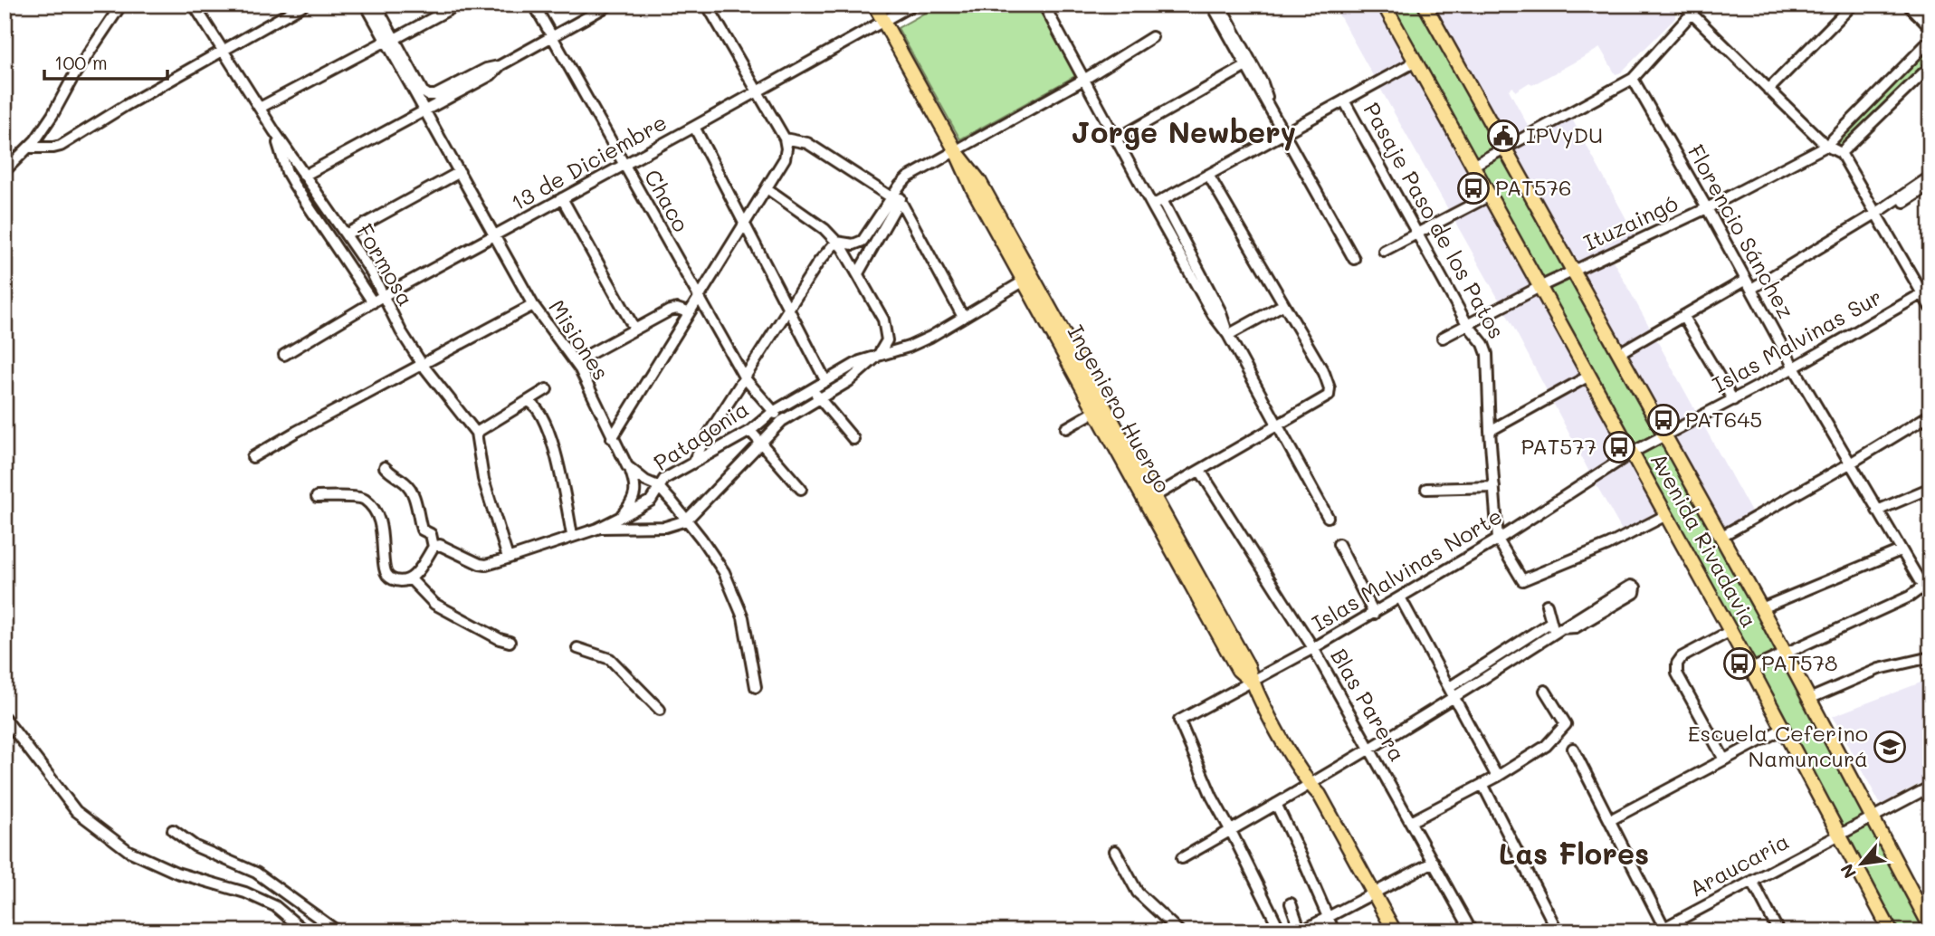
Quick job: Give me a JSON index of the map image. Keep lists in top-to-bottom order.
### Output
{
  "streets": {
    "main road": ["Ingeniero Huergo", "Avenida Rivadavia"],
    "street": [
      "13 de Diciembre",
      "Chaco",
      "Pasaje Paso de los Patos",
      "Ituzaingó",
      "Florencio Sánchez",
      "Formosa",
      "Misiones",
      "Islas Malvinas Sur",
      "Patagonia",
      "Islas Malvinas Norte",
      "Blas Parera",
      "Araucaria"
    ]
  },
  "crossings": [
    ["13 de Diciembre", "Chaco"],
    ["13 de Diciembre", "Formosa"],
    ["13 de Diciembre", "Misiones"],
    ["13 de Diciembre", "Ingeniero Huergo"],
    ["Chaco", "Patagonia"],
    ["Pasaje Paso de los Patos", "Ituzaingó"],
    ["Pasaje Paso de los Patos", "Avenida Rivadavia"],
    ["Pasaje Paso de los Patos", "Islas Malvinas Norte"],
    ["Ituzaingó", "Florencio Sánchez"],
    ["Ituzaingó", "Avenida Rivadavia"],
    ["Florencio Sánchez", "Islas Malvinas Sur"],
    ["Formosa", "Patagonia"],
    ["Misiones", "Patagonia"],
    ["Islas Malvinas Sur", "Avenida Rivadavia"],
    ["Islas Malvinas Sur", "Islas Malvinas Norte"],
    ["Ingeniero Huergo", "Patagonia"],
    ["Ingeniero Huergo", "Islas Malvinas Norte"],
    ["Avenida Rivadavia", "Islas Malvinas Norte"],
    ["Avenida Rivadavia", "Araucaria"],
    ["Islas Malvinas Norte", "Blas Parera"]
  ],
  "districts": ["Jorge Newbery", "Las Flores"],
  "places": {
    "public building": ["IPVyDU"],
    "bus stop": [
      "PAT576",
      "PAT645",
      "PAT577",
      "PAT578"
    ],
    "school or university": ["Escuela Ceferino Namuncurá"]
  },
  "scale_bar": "100 m",
  "north": "bottom left"
}
